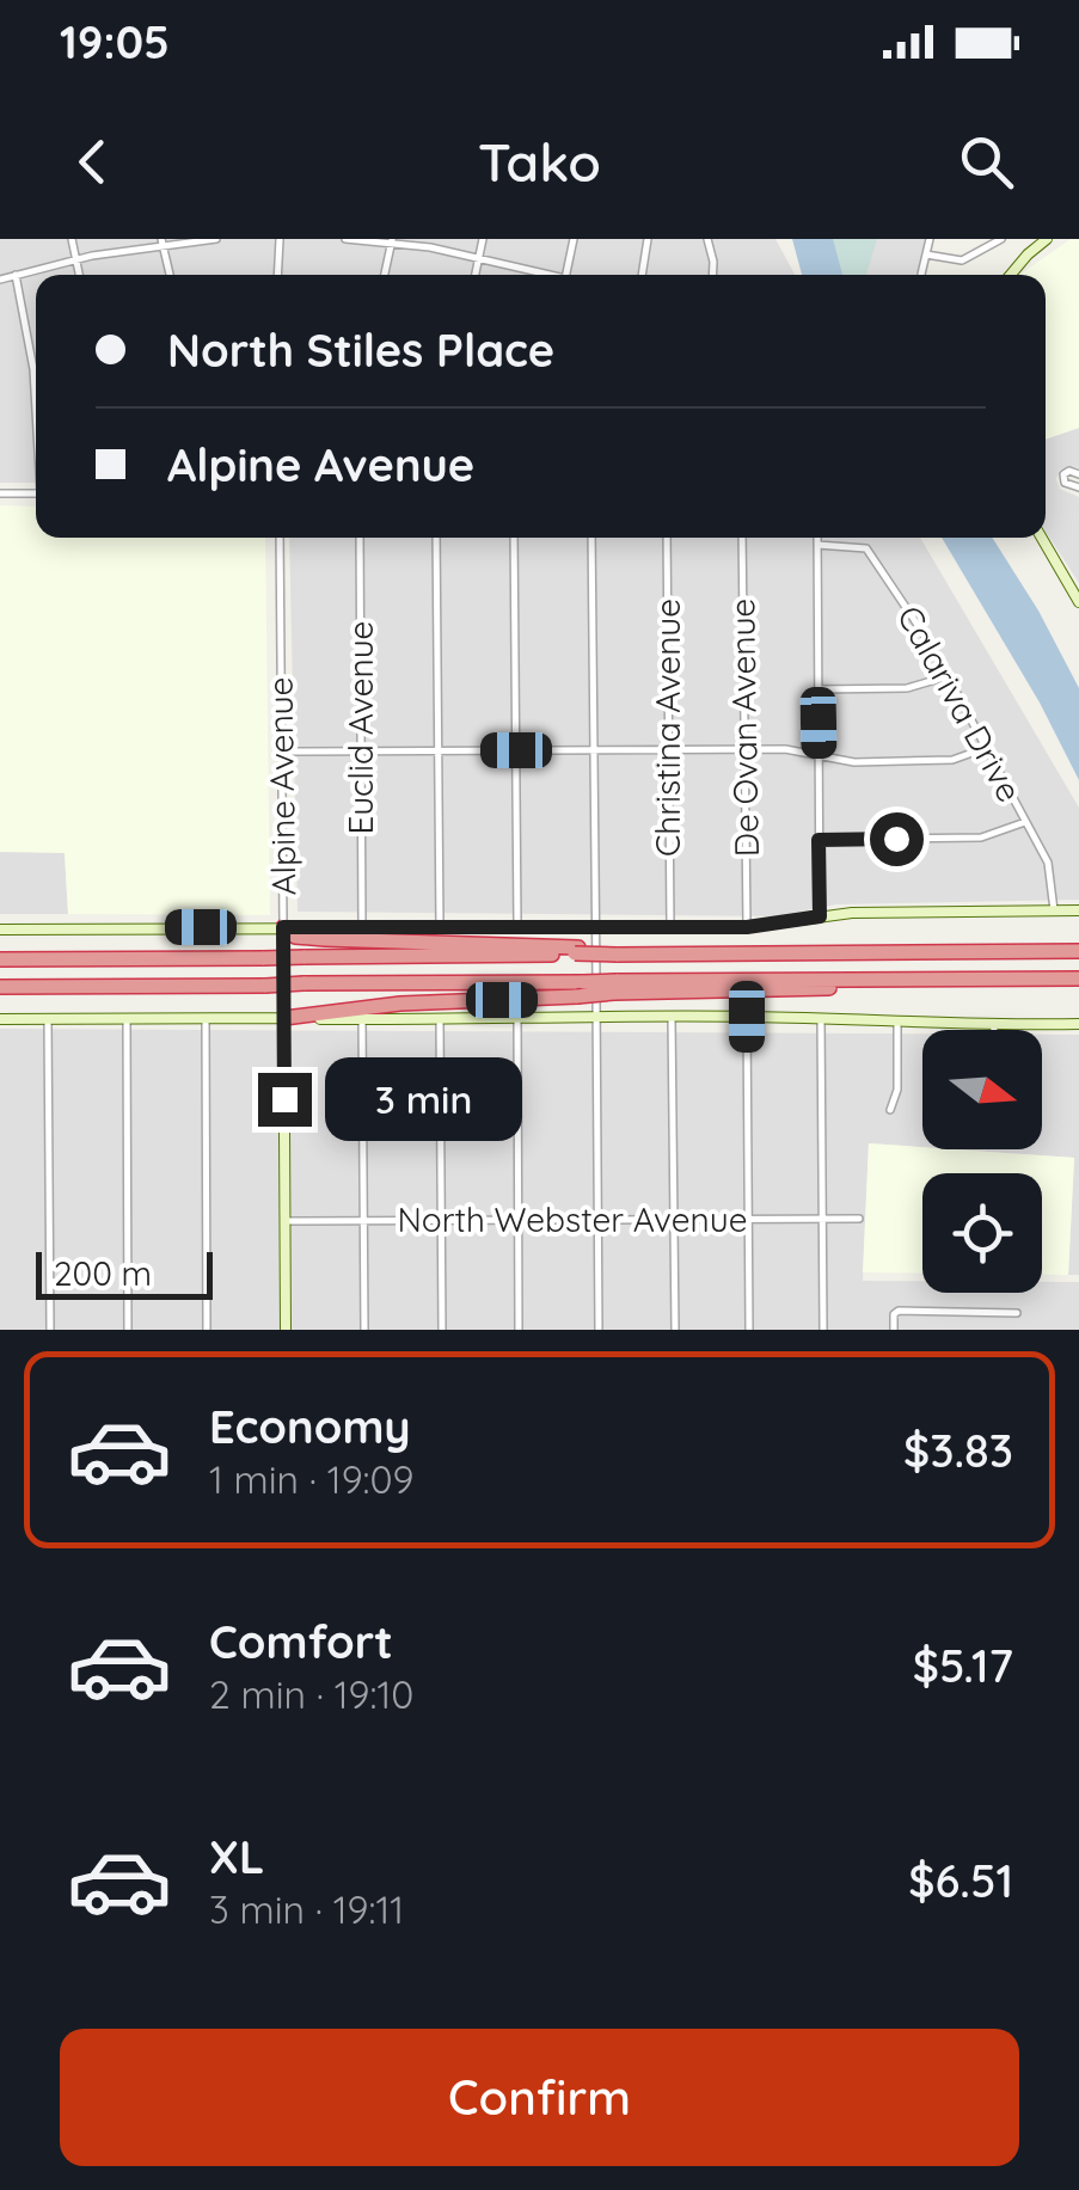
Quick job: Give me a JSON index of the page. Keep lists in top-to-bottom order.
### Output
{
  "streets": {
    "street": [
      "Calariva Drive",
      "Euclid Avenue",
      "Christina Avenue",
      "De Ovan Avenue",
      "Alpine Avenue",
      "North Webster Avenue"
    ]
  },
  "crossings": [
    ["Alpine Avenue", "North Webster Avenue"]
  ],
  "scale_bar": "200 m",
  "north": "right",
  "page": {
    "status": "19:05",
    "header": "Tako",
    "banner": ["North Stiles Place", "Alpine Avenue"],
    "bubble": "3 min",
    "scale": "200 m",
    "list": [
      {
        "name": "Economy",
        "note": "1 min · 19:09",
        "value": "$3.83"
      },
      {
        "name": "Comfort",
        "note": "2 min · 19:10",
        "value": "$5.17"
      },
      {
        "name": "XL",
        "note": "3 min · 19:11",
        "value": "$6.51"
      }
    ],
    "buttons": "Confirm"
  }
}
